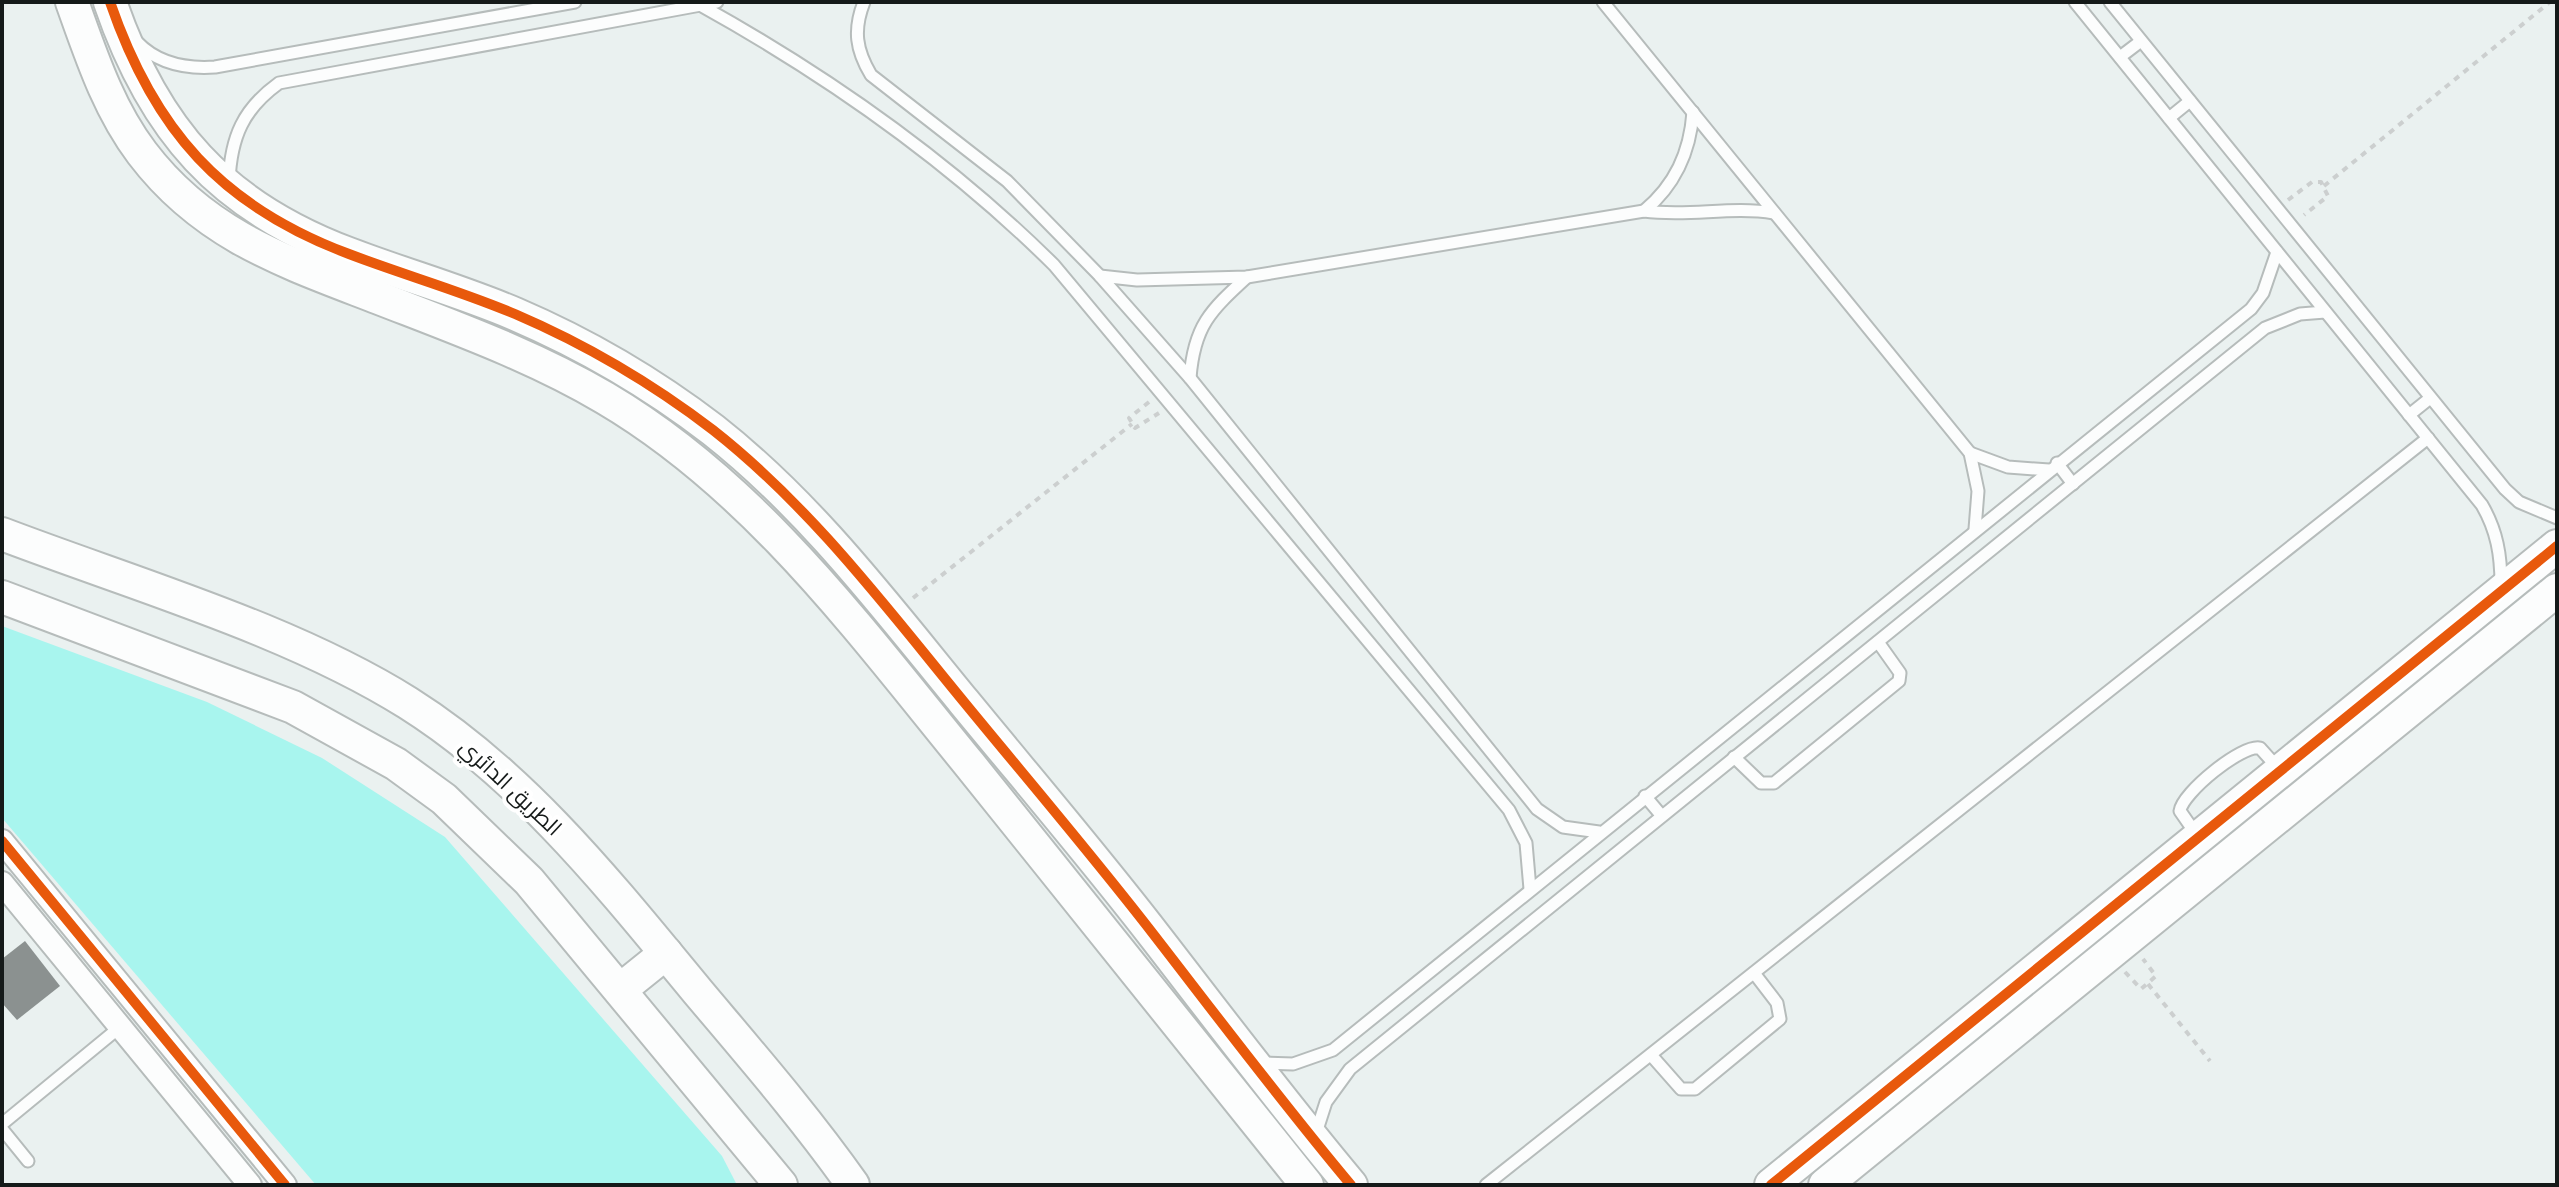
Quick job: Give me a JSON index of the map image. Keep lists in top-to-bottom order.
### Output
{
  "streets": {
    "street": ["الطريق الدائري"]
  }
}
